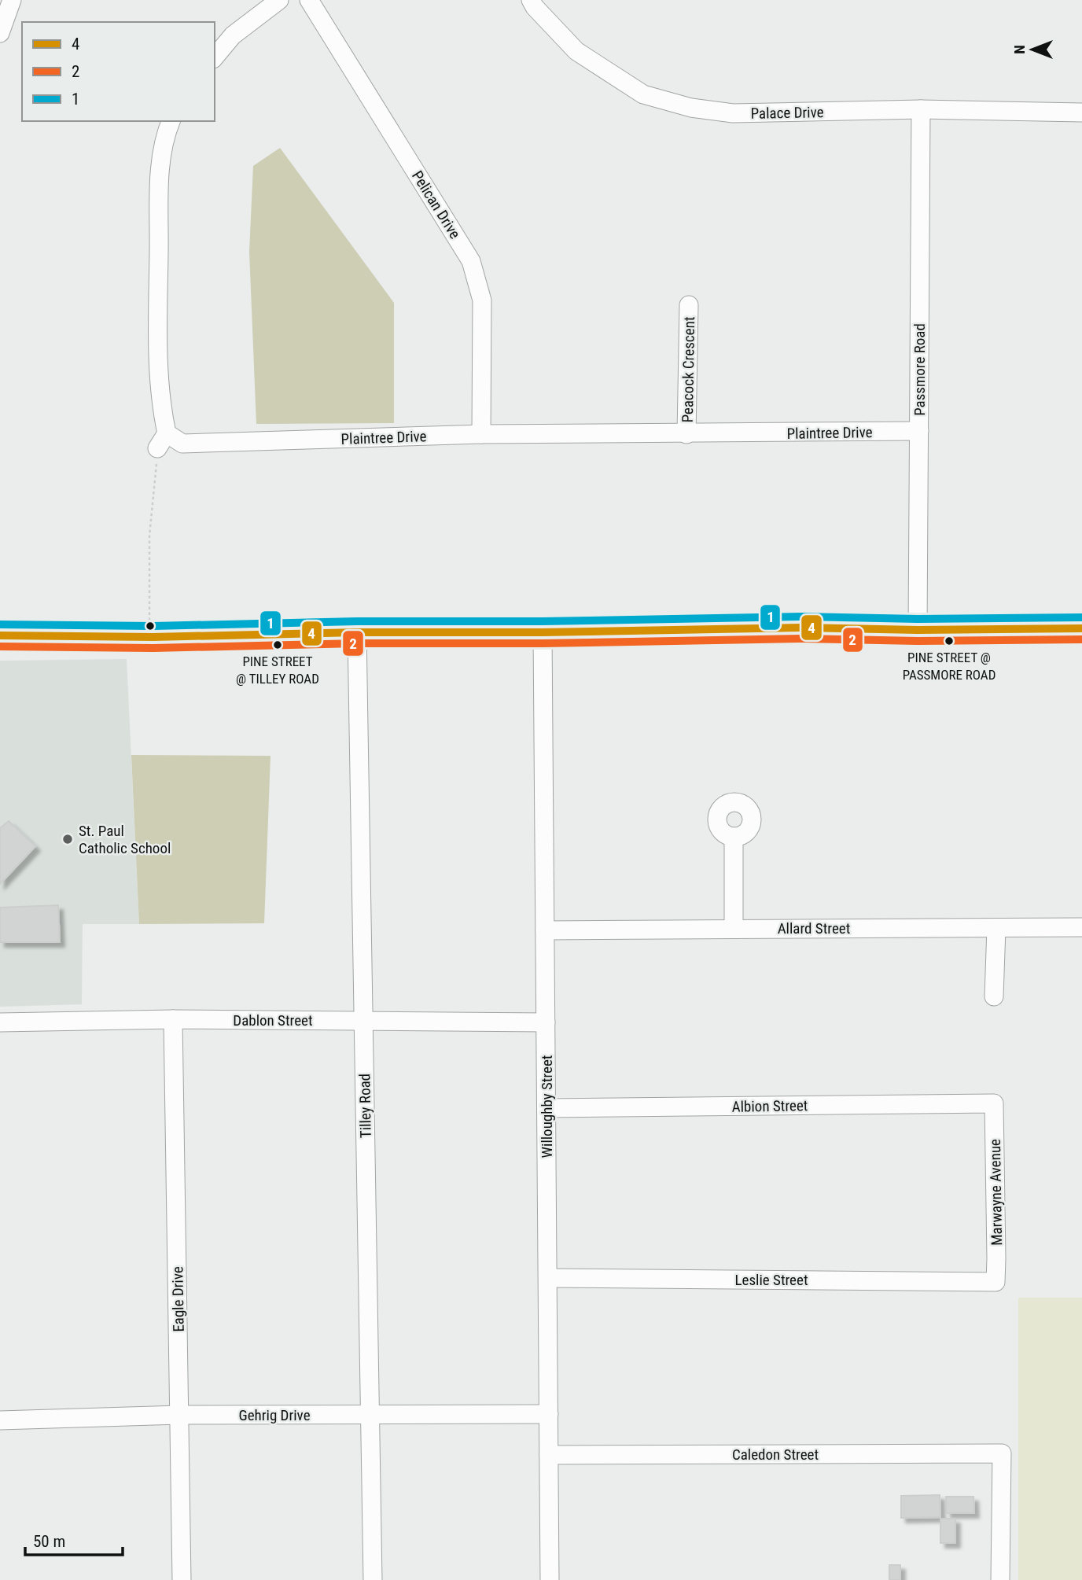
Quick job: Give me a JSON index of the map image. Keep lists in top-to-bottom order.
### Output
{
  "streets": {
    "street": [
      "Palace Drive",
      "Pelican Drive",
      "Peacock Crescent",
      "Passmore Road",
      "Plaintree Drive",
      "Allard Street",
      "Dablon Street",
      "Tilley Road",
      "Albion Street",
      "Willoughby Street",
      "Marwayne Avenue",
      "Leslie Street",
      "Eagle Drive",
      "Gehrig Drive",
      "Caledon Street"
    ]
  },
  "crossings": [
    ["Palace Drive", "Passmore Road"],
    ["Pelican Drive", "Plaintree Drive"],
    ["Peacock Crescent", "Plaintree Drive"],
    ["Passmore Road", "Plaintree Drive"],
    ["Allard Street", "Willoughby Street"],
    ["Dablon Street", "Tilley Road"],
    ["Dablon Street", "Willoughby Street"],
    ["Dablon Street", "Eagle Drive"],
    ["Tilley Road", "Gehrig Drive"],
    ["Albion Street", "Willoughby Street"],
    ["Albion Street", "Marwayne Avenue"],
    ["Willoughby Street", "Leslie Street"],
    ["Willoughby Street", "Gehrig Drive"],
    ["Willoughby Street", "Caledon Street"],
    ["Marwayne Avenue", "Leslie Street"],
    ["Eagle Drive", "Gehrig Drive"]
  ],
  "places": ["PINE STREET @ PASSMORE ROAD", "PINE STREET @ TILLEY ROAD", "St. Paul Catholic School"],
  "lines": ["transit line 1", "transit line 4", "transit line 2"],
  "legend": ["4", "2", "1"],
  "scale_bar": "50 m",
  "north": "left"
}
